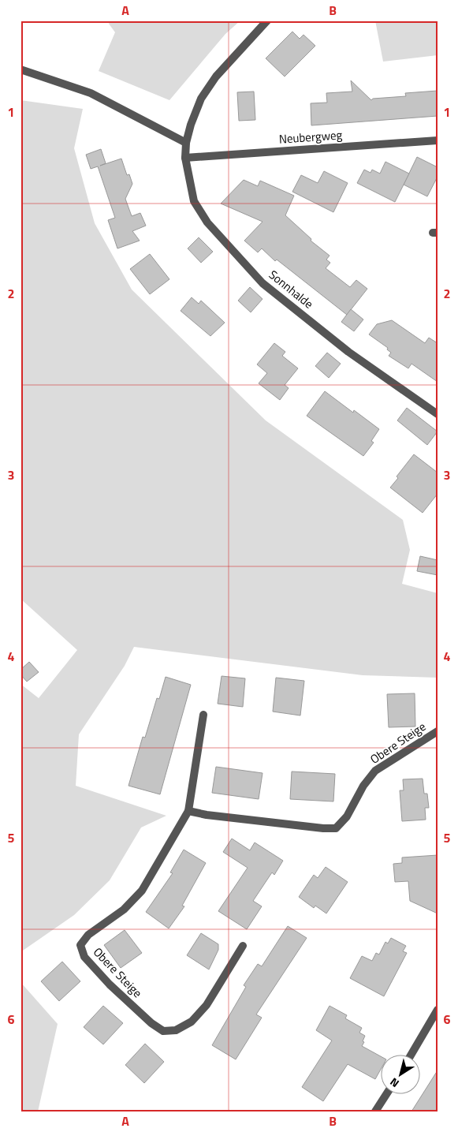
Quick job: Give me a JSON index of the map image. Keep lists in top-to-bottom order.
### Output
{
  "streets": {
    "street": ["Neubergweg", "Sonnhalde", "Obere Steige"]
  },
  "crossings": [
    ["Neubergweg", "Sonnhalde"]
  ],
  "north": "bottom left",
  "grid": {
    "columns": ["A", "B"],
    "rows": [
      "1",
      "2",
      "3",
      "4",
      "5",
      "6"
    ]
  }
}
